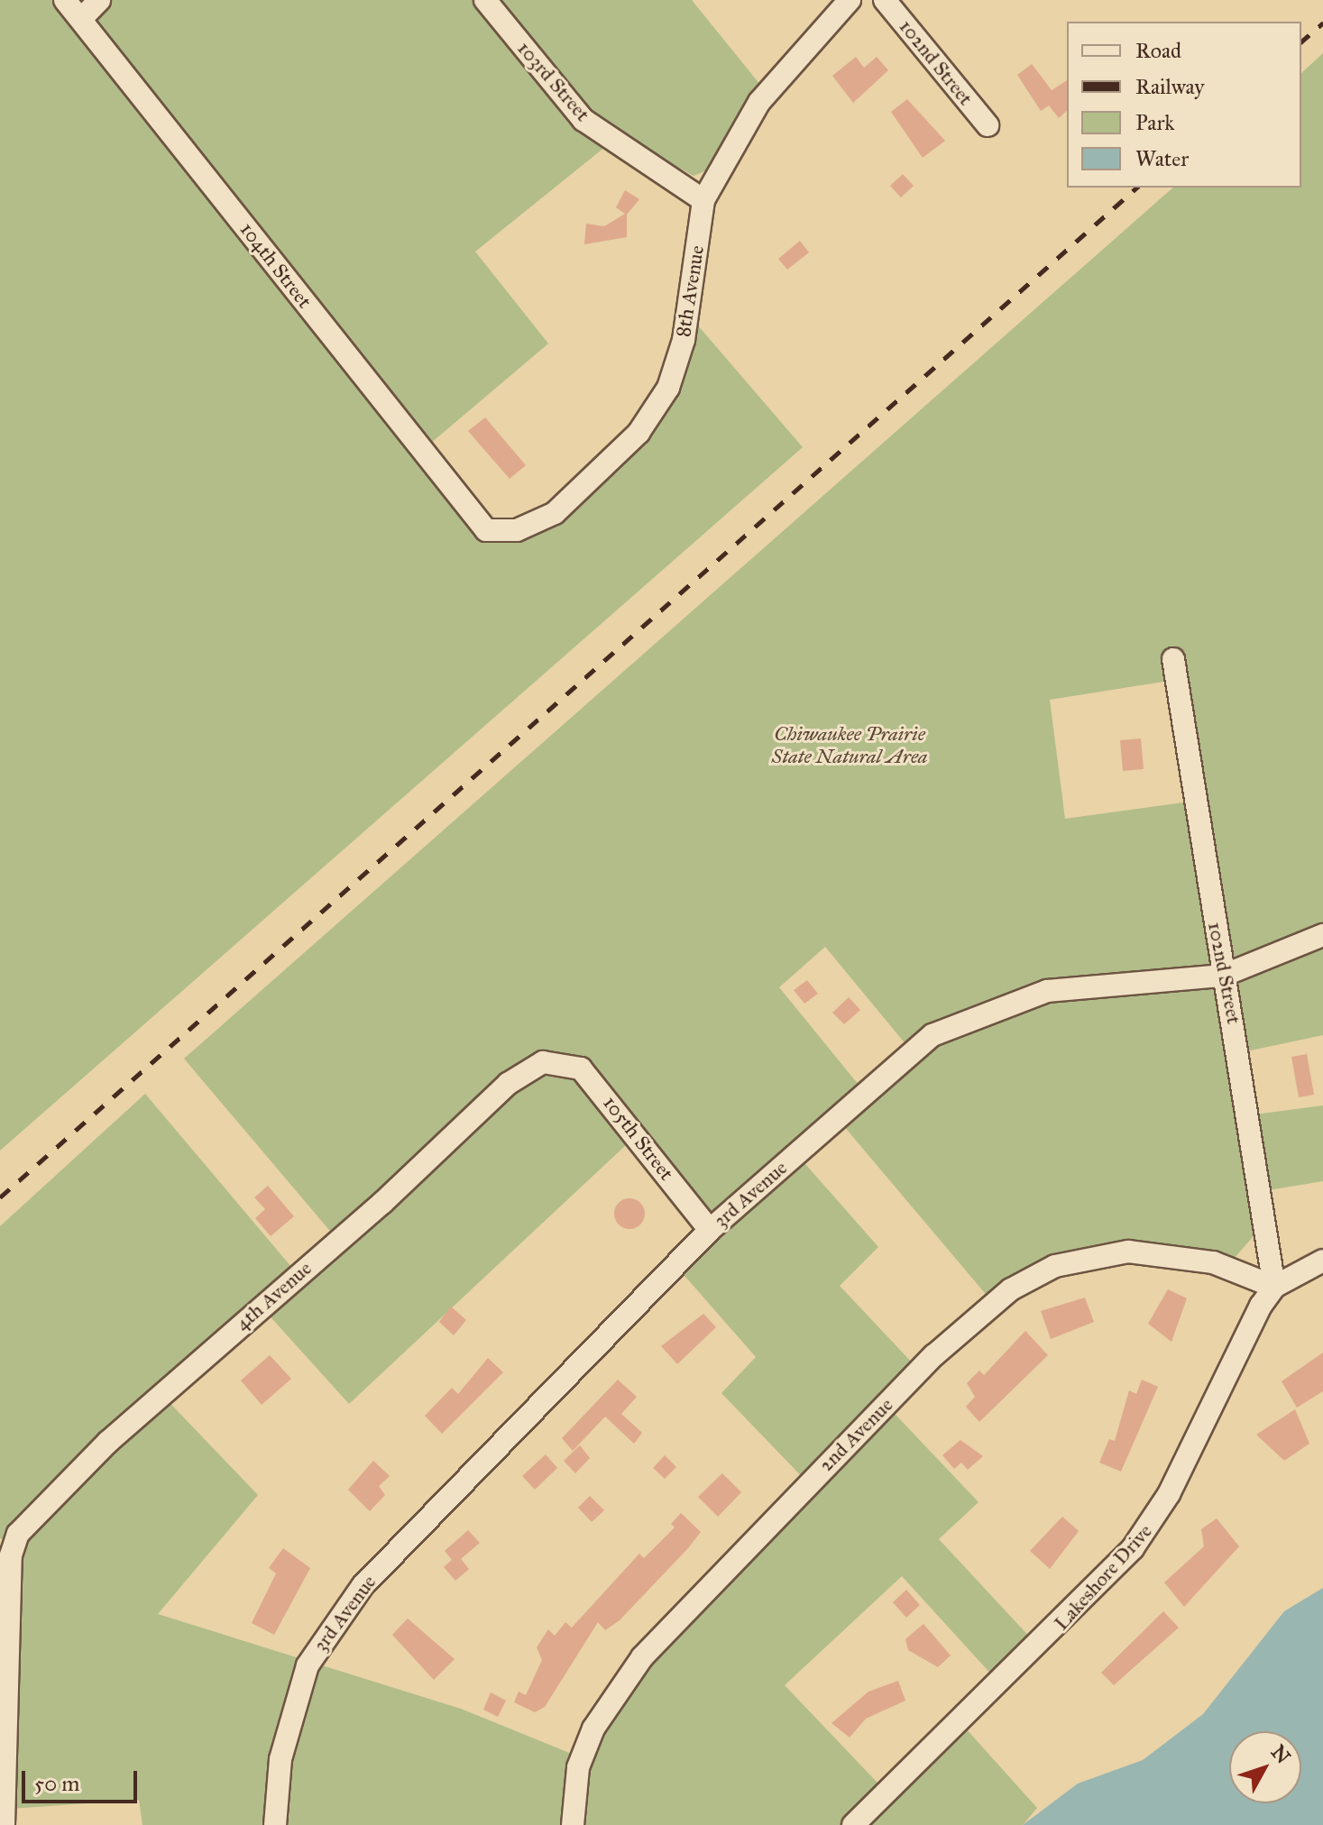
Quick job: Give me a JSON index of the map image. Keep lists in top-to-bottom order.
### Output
{
  "streets": {
    "street": [
      "102nd Street",
      "103rd Street",
      "104th Street",
      "8th Avenue",
      "105th Street",
      "3rd Avenue",
      "4th Avenue",
      "2nd Avenue",
      "Lakeshore Drive"
    ]
  },
  "crossings": [
    ["102nd Street", "3rd Avenue"],
    ["102nd Street", "2nd Avenue"],
    ["102nd Street", "Lakeshore Drive"],
    ["103rd Street", "8th Avenue"],
    ["104th Street", "8th Avenue"],
    ["105th Street", "3rd Avenue"],
    ["105th Street", "4th Avenue"],
    ["2nd Avenue", "Lakeshore Drive"]
  ],
  "parks": ["Chiwaukee Prairie State Natural Area"],
  "legend": [
    "Road",
    "Railway",
    "Park",
    "Water"
  ],
  "scale_bar": "50 m",
  "north": "top right"
}
